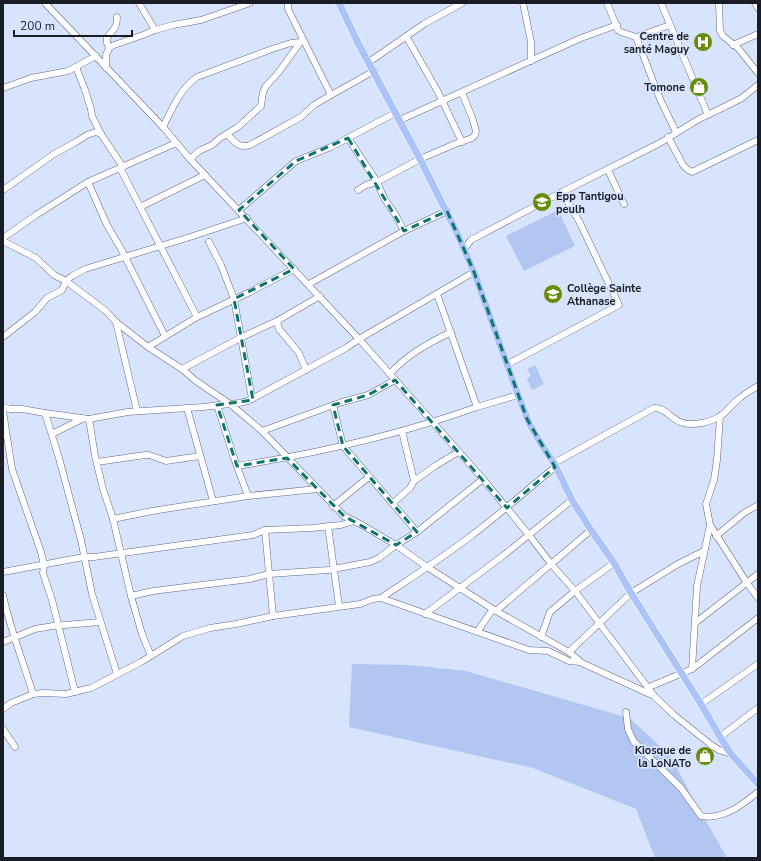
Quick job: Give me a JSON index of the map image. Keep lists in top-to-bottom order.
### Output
{
  "places": {
    "hospital": ["Centre de santé Maguy"],
    "shop": ["Tomone", "Kiosque de la LoNATo"],
    "school or university": ["Epp Tantigou peulh", "Collège Sainte Athanase"]
  },
  "scale_bar": "200 m"
}
